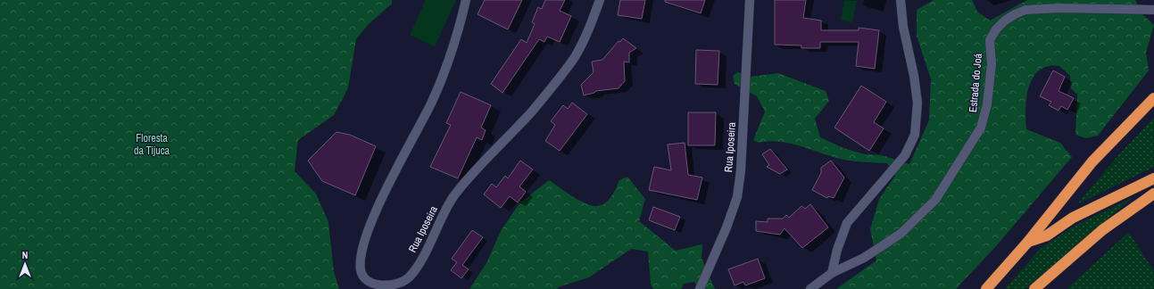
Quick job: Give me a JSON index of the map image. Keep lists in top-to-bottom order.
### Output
{
  "streets": {
    "street": ["Estrada do Joá", "Rua Iposeira"]
  },
  "parks": ["Floresta da Tijuca"],
  "north": "top"
}
